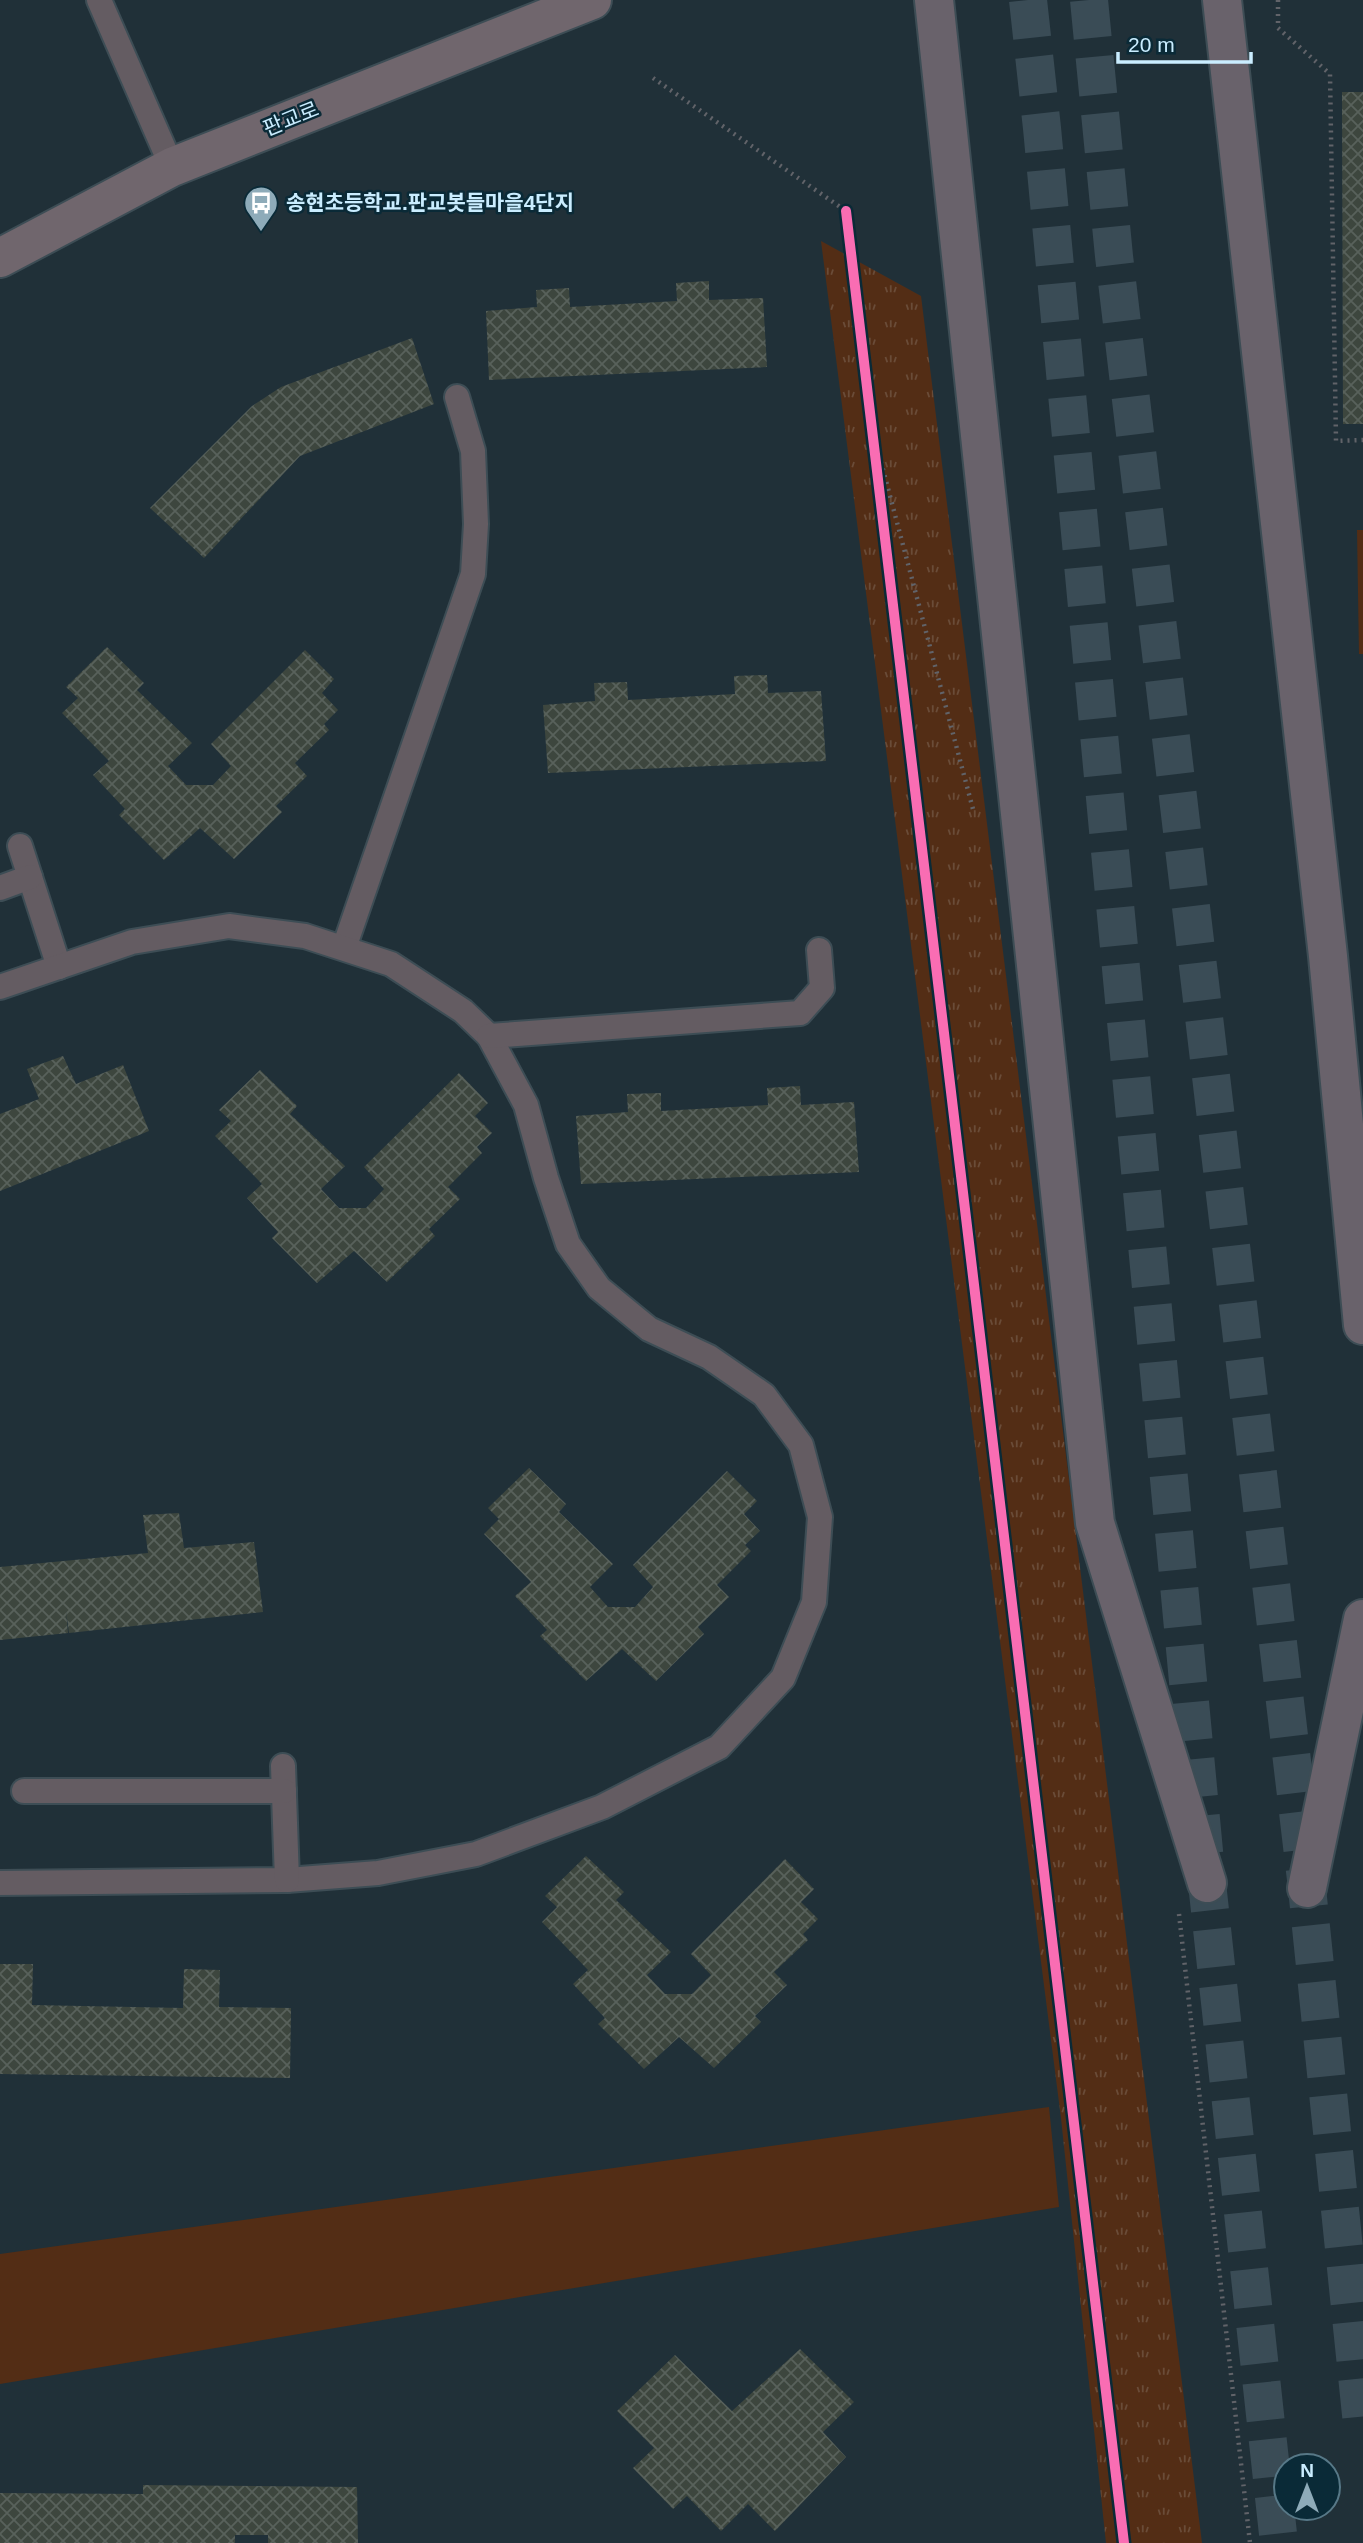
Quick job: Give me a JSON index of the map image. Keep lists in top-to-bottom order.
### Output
{
  "streets": {
    "main road": ["판교로"]
  },
  "places": {
    "bus stop": ["송현초등학교.판교봇들마을4단지"]
  },
  "scale_bar": "20 m",
  "north": "top"
}
